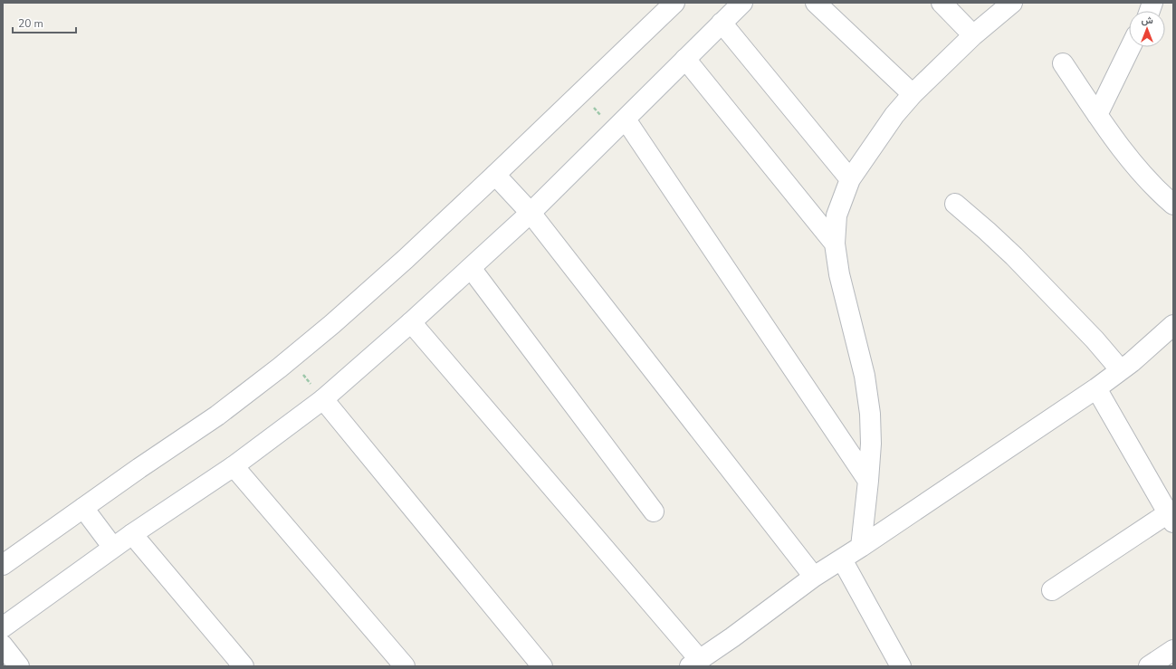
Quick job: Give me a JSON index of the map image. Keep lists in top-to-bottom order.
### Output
{
  "scale_bar": "20 m",
  "north": "top"
}
